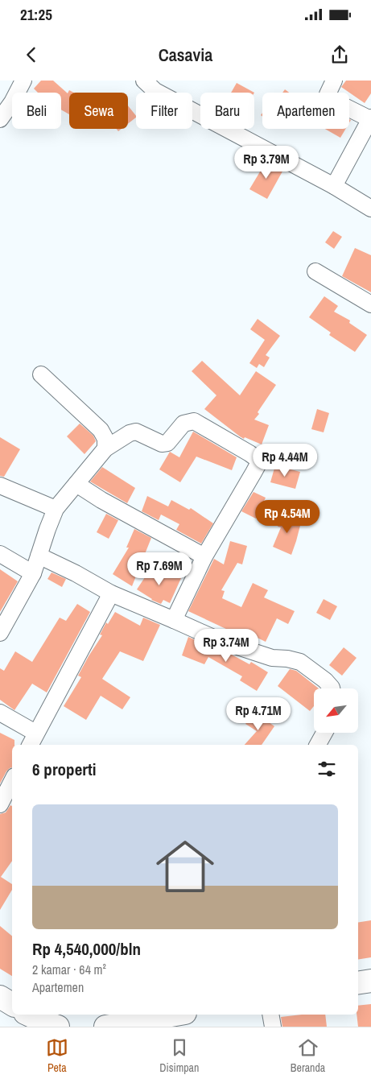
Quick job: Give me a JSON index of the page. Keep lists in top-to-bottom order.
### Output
{
  "north": "bottom left",
  "page": {
    "status": "21:25",
    "header": "Casavia",
    "chip": [
      "Beli",
      "Sewa",
      "Filter",
      "Baru",
      "Apartemen"
    ],
    "price": [
      "Rp 3.79M",
      "Rp 4.44M",
      "Rp 4.54M",
      "Rp 7.69M",
      "Rp 3.74M",
      "Rp 4.71M"
    ],
    "heading": "6 properti",
    "list": [
      {
        "name": "Rp 4,540,000/bln",
        "note": "2 kamar · 64 m² · Apartemen"
      }
    ],
    "tabs": ["Peta", "Disimpan", "Beranda"]
  }
}
